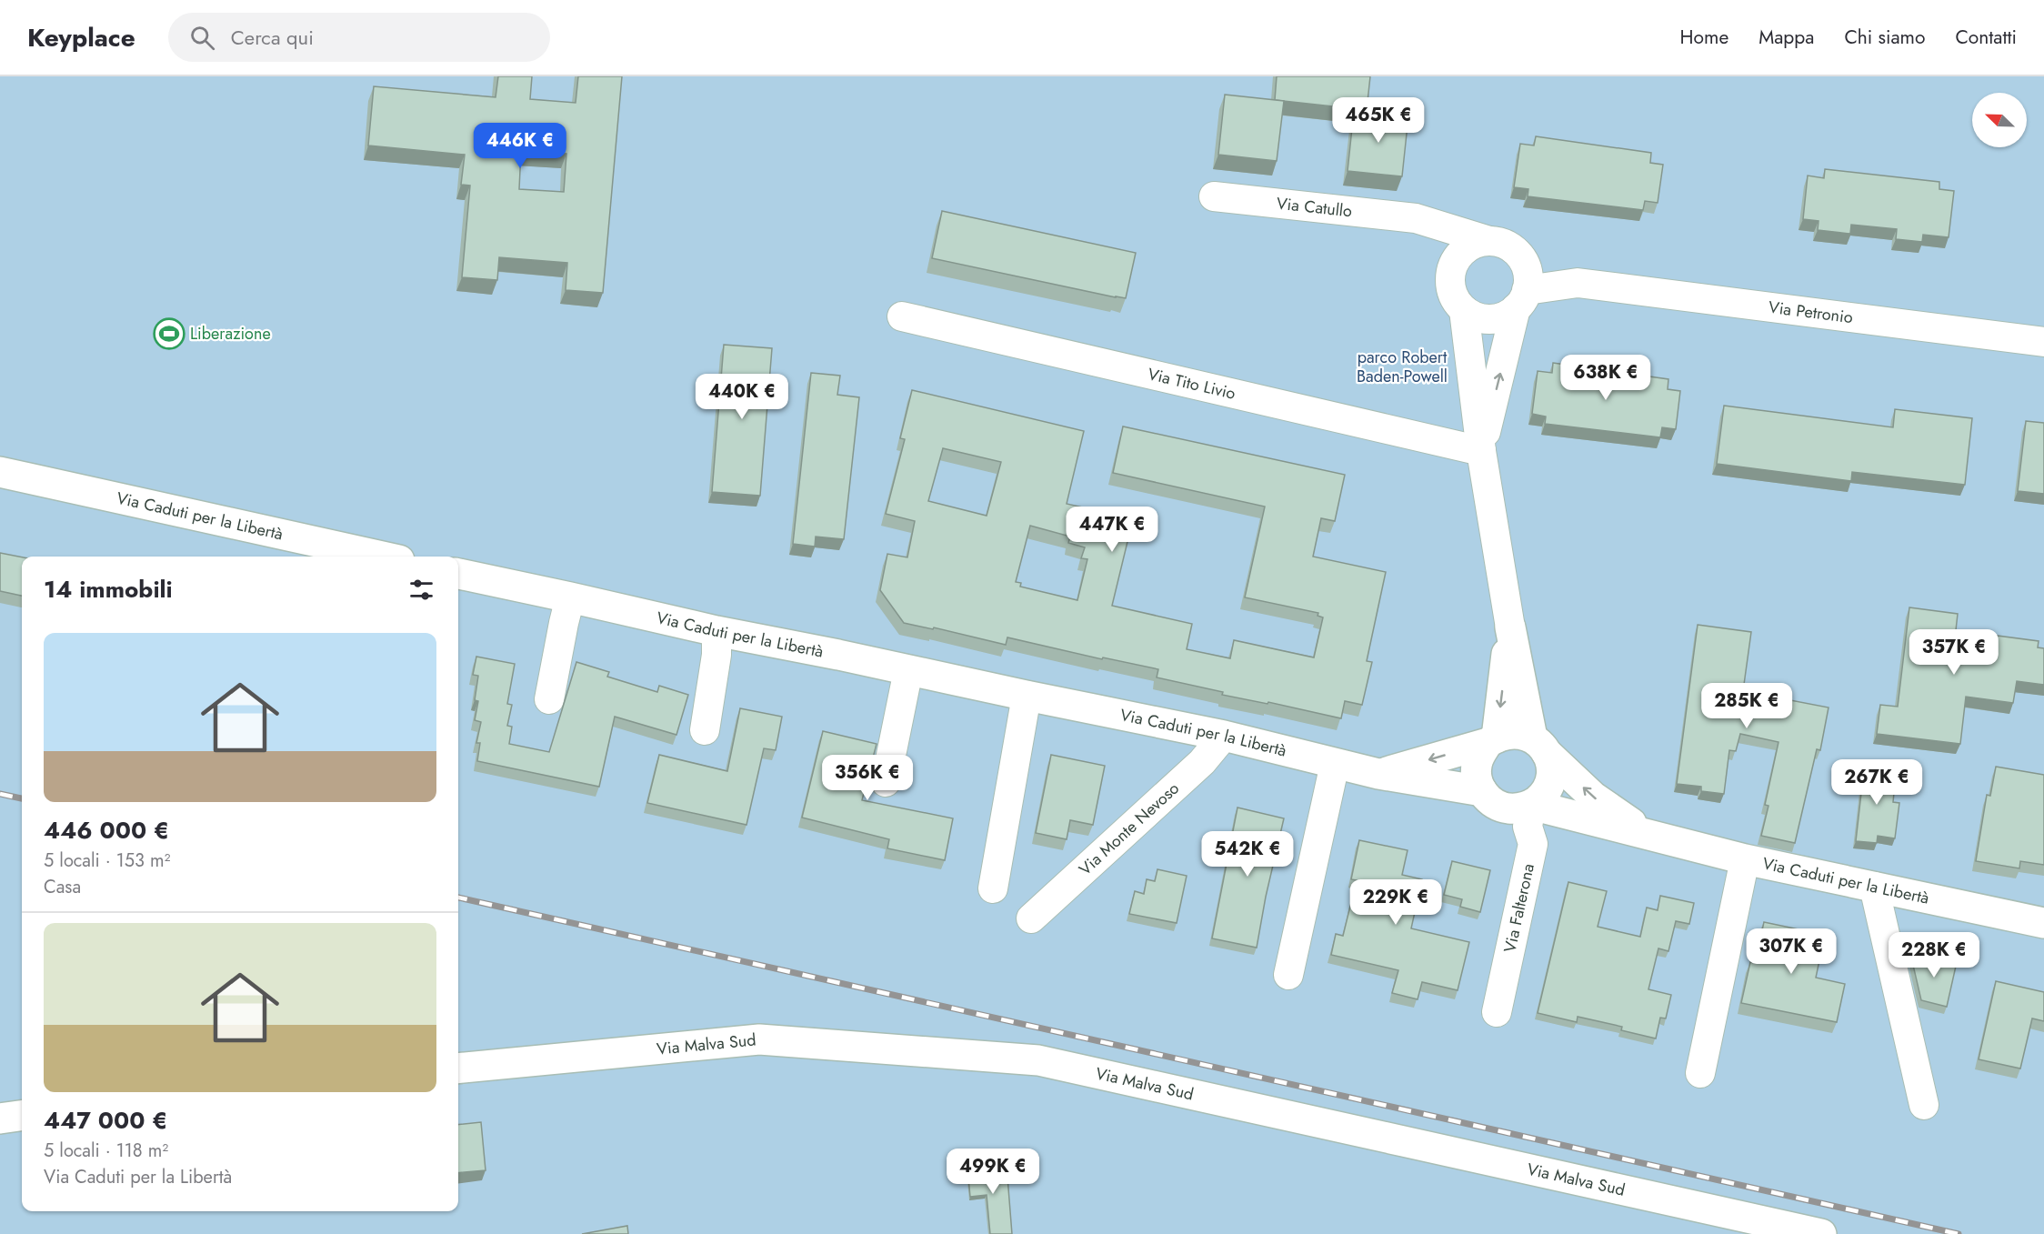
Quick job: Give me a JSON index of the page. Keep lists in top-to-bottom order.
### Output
{
  "streets": {
    "street": [
      "Via Catullo",
      "Via Petronio",
      "Via Tito Livio",
      "Via Caduti per la Libertà",
      "Via Monte Nevoso",
      "Via Falterona",
      "Via Malva Sud"
    ]
  },
  "crossings": [
    ["Via Catullo", "Via Petronio"],
    ["Via Caduti per la Libertà", "Via Monte Nevoso"],
    ["Via Caduti per la Libertà", "Via Falterona"]
  ],
  "parks": ["parco Robert Baden-Powell"],
  "places": {
    "sports": ["Liberazione"]
  },
  "north": "top left",
  "page": {
    "header": "Keyplace",
    "search": "Cerca qui",
    "nav": [
      "Home",
      "Mappa",
      "Chi siamo",
      "Contatti"
    ],
    "price": [
      "465K €",
      "446K €",
      "638K €",
      "440K €",
      "447K €",
      "357K €",
      "285K €",
      "356K €",
      "267K €",
      "542K €",
      "229K €",
      "307K €",
      "228K €",
      "499K €"
    ],
    "heading": "14 immobili",
    "list": [
      {
        "name": "446 000 €",
        "note": "5 locali · 153 m² · Casa"
      },
      {
        "name": "447 000 €",
        "note": "5 locali · 118 m² · Via Caduti per la Libertà"
      }
    ]
  }
}
